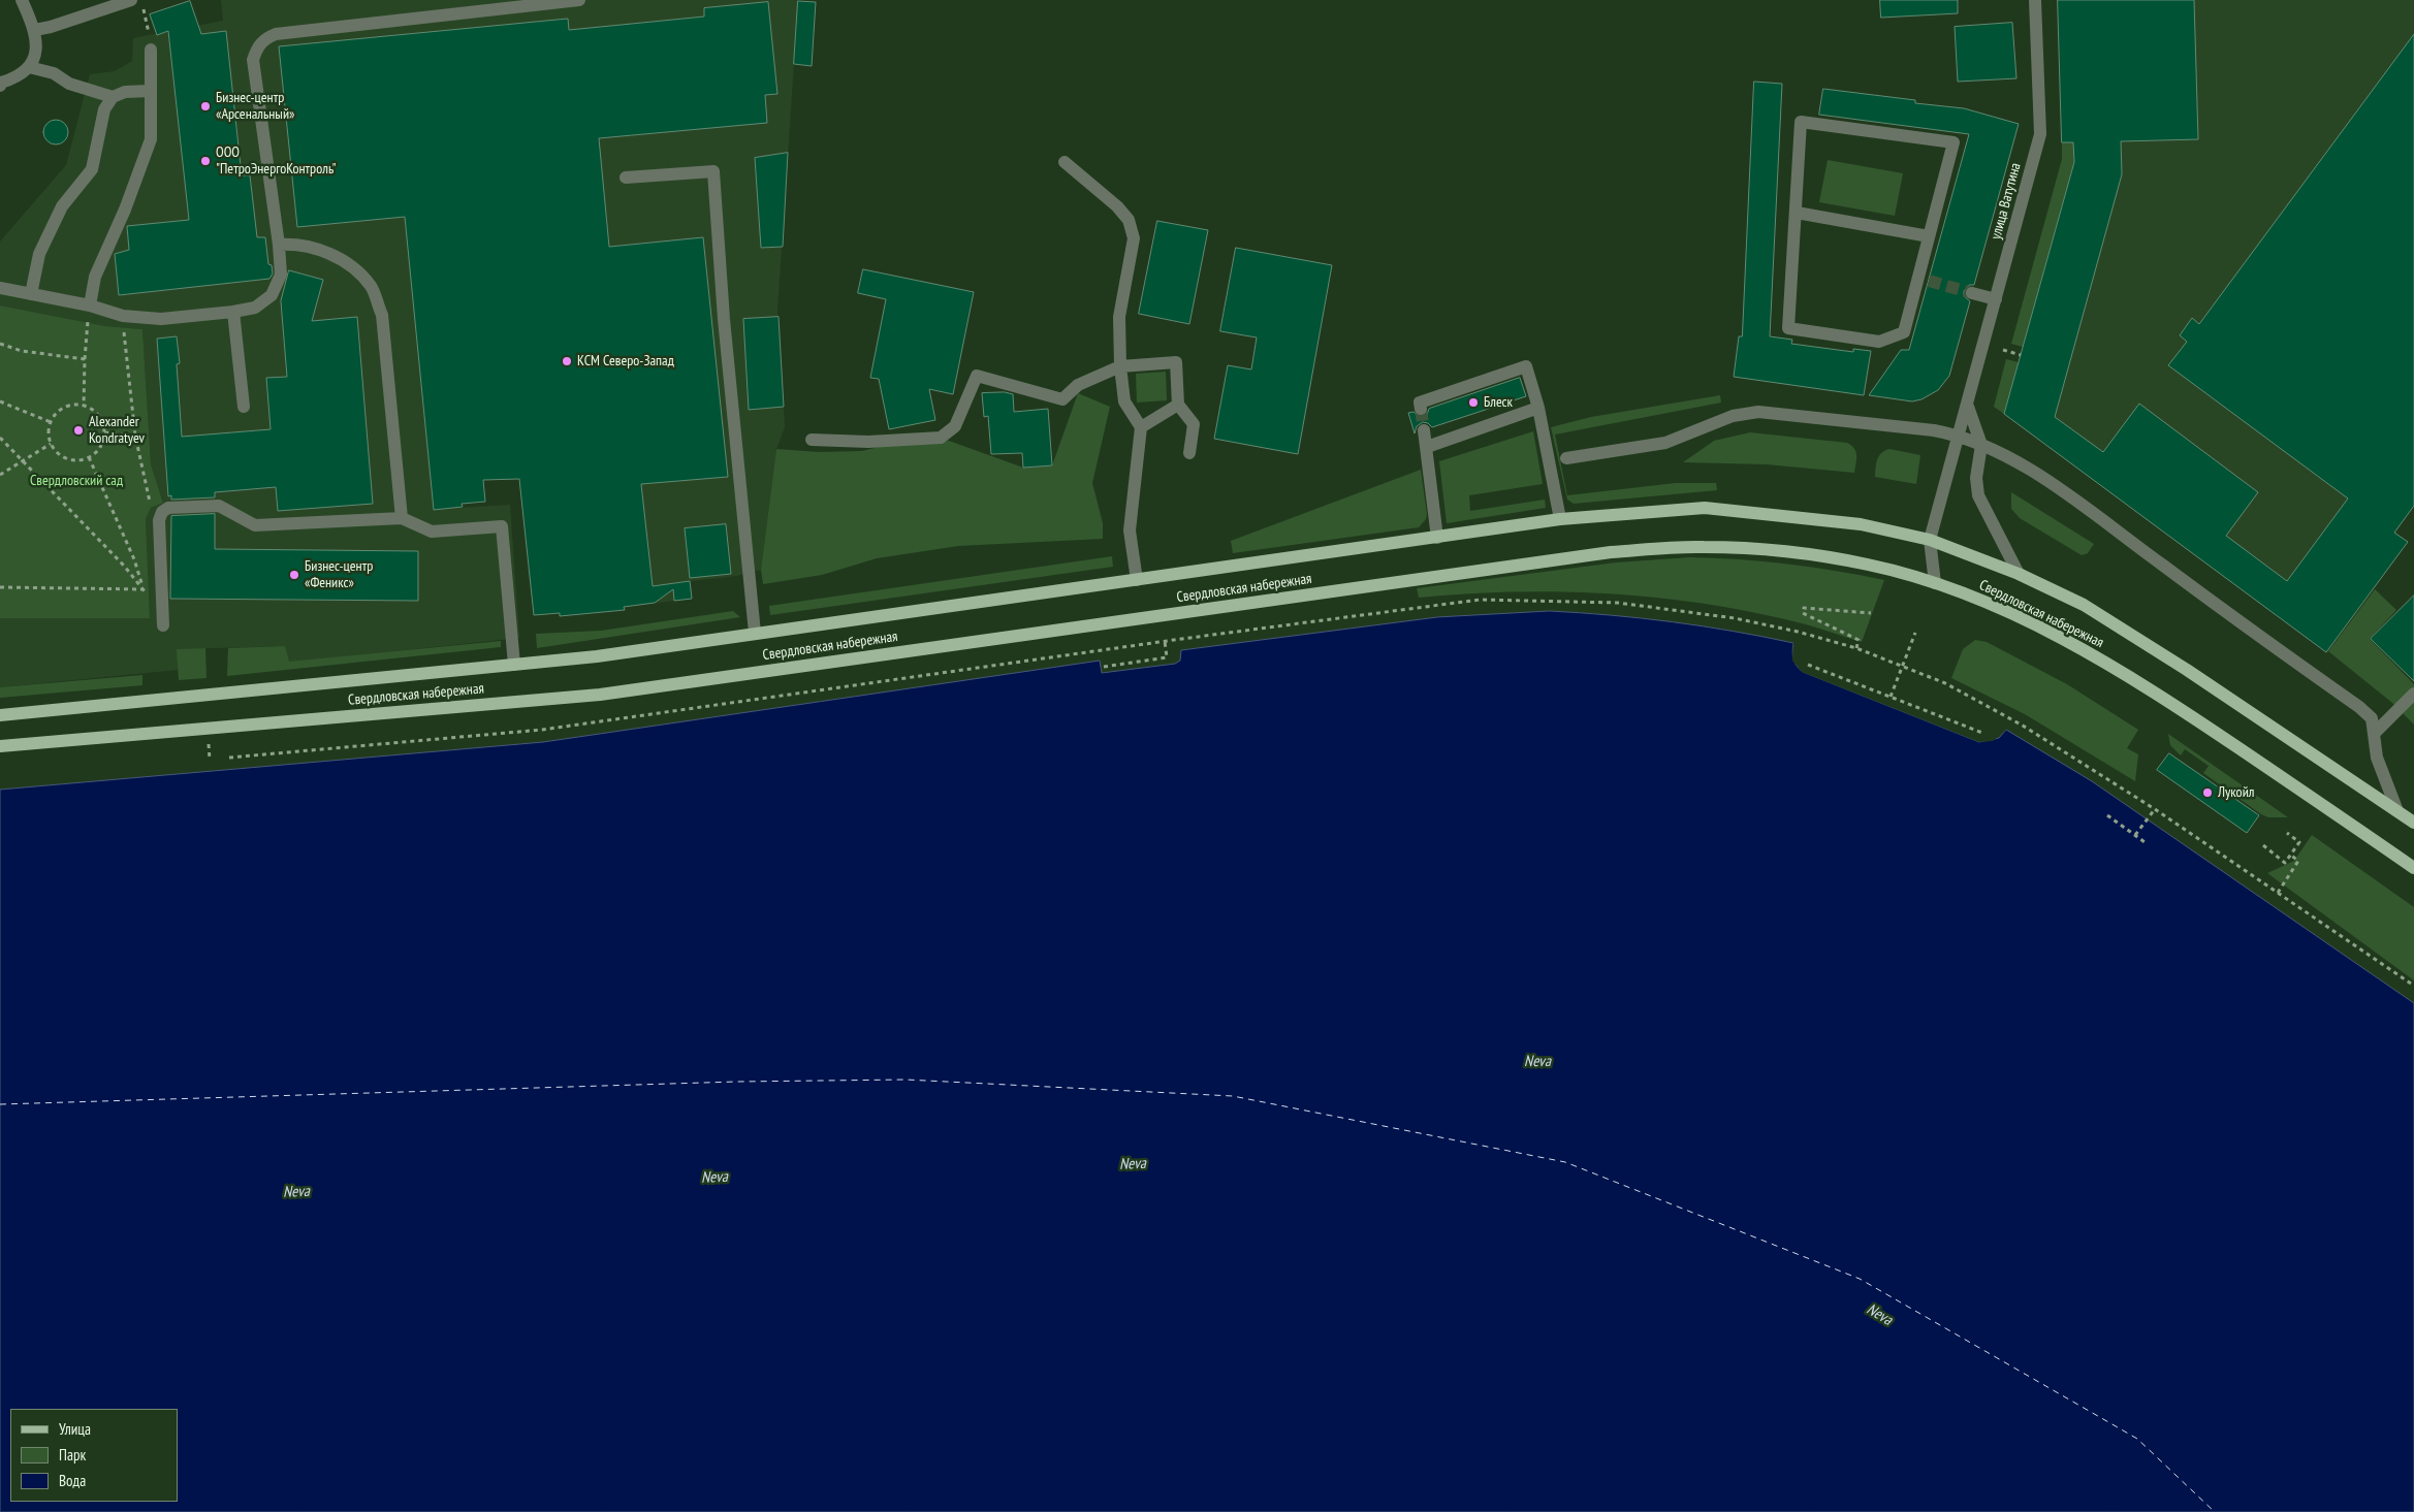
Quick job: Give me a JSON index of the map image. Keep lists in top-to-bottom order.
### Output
{
  "streets": {
    "main road": ["Свердловская набережная"],
    "street": ["улица Ватутина"]
  },
  "crossings": [
    ["улица Ватутина", "Свердловская набережная"]
  ],
  "water": ["Neva"],
  "parks": ["Свердловский сад"],
  "places": [
    "Бизнес-центр «Арсенальный»",
    "ООО \"ПетроЭнергоКонтроль\"",
    "КСМ Северо-Запад",
    "Блеск",
    "Alexander Kondratyev",
    "Бизнес-центр «Феникс»",
    "Лукойл"
  ],
  "legend": ["Улица", "Парк", "Вода"]
}
